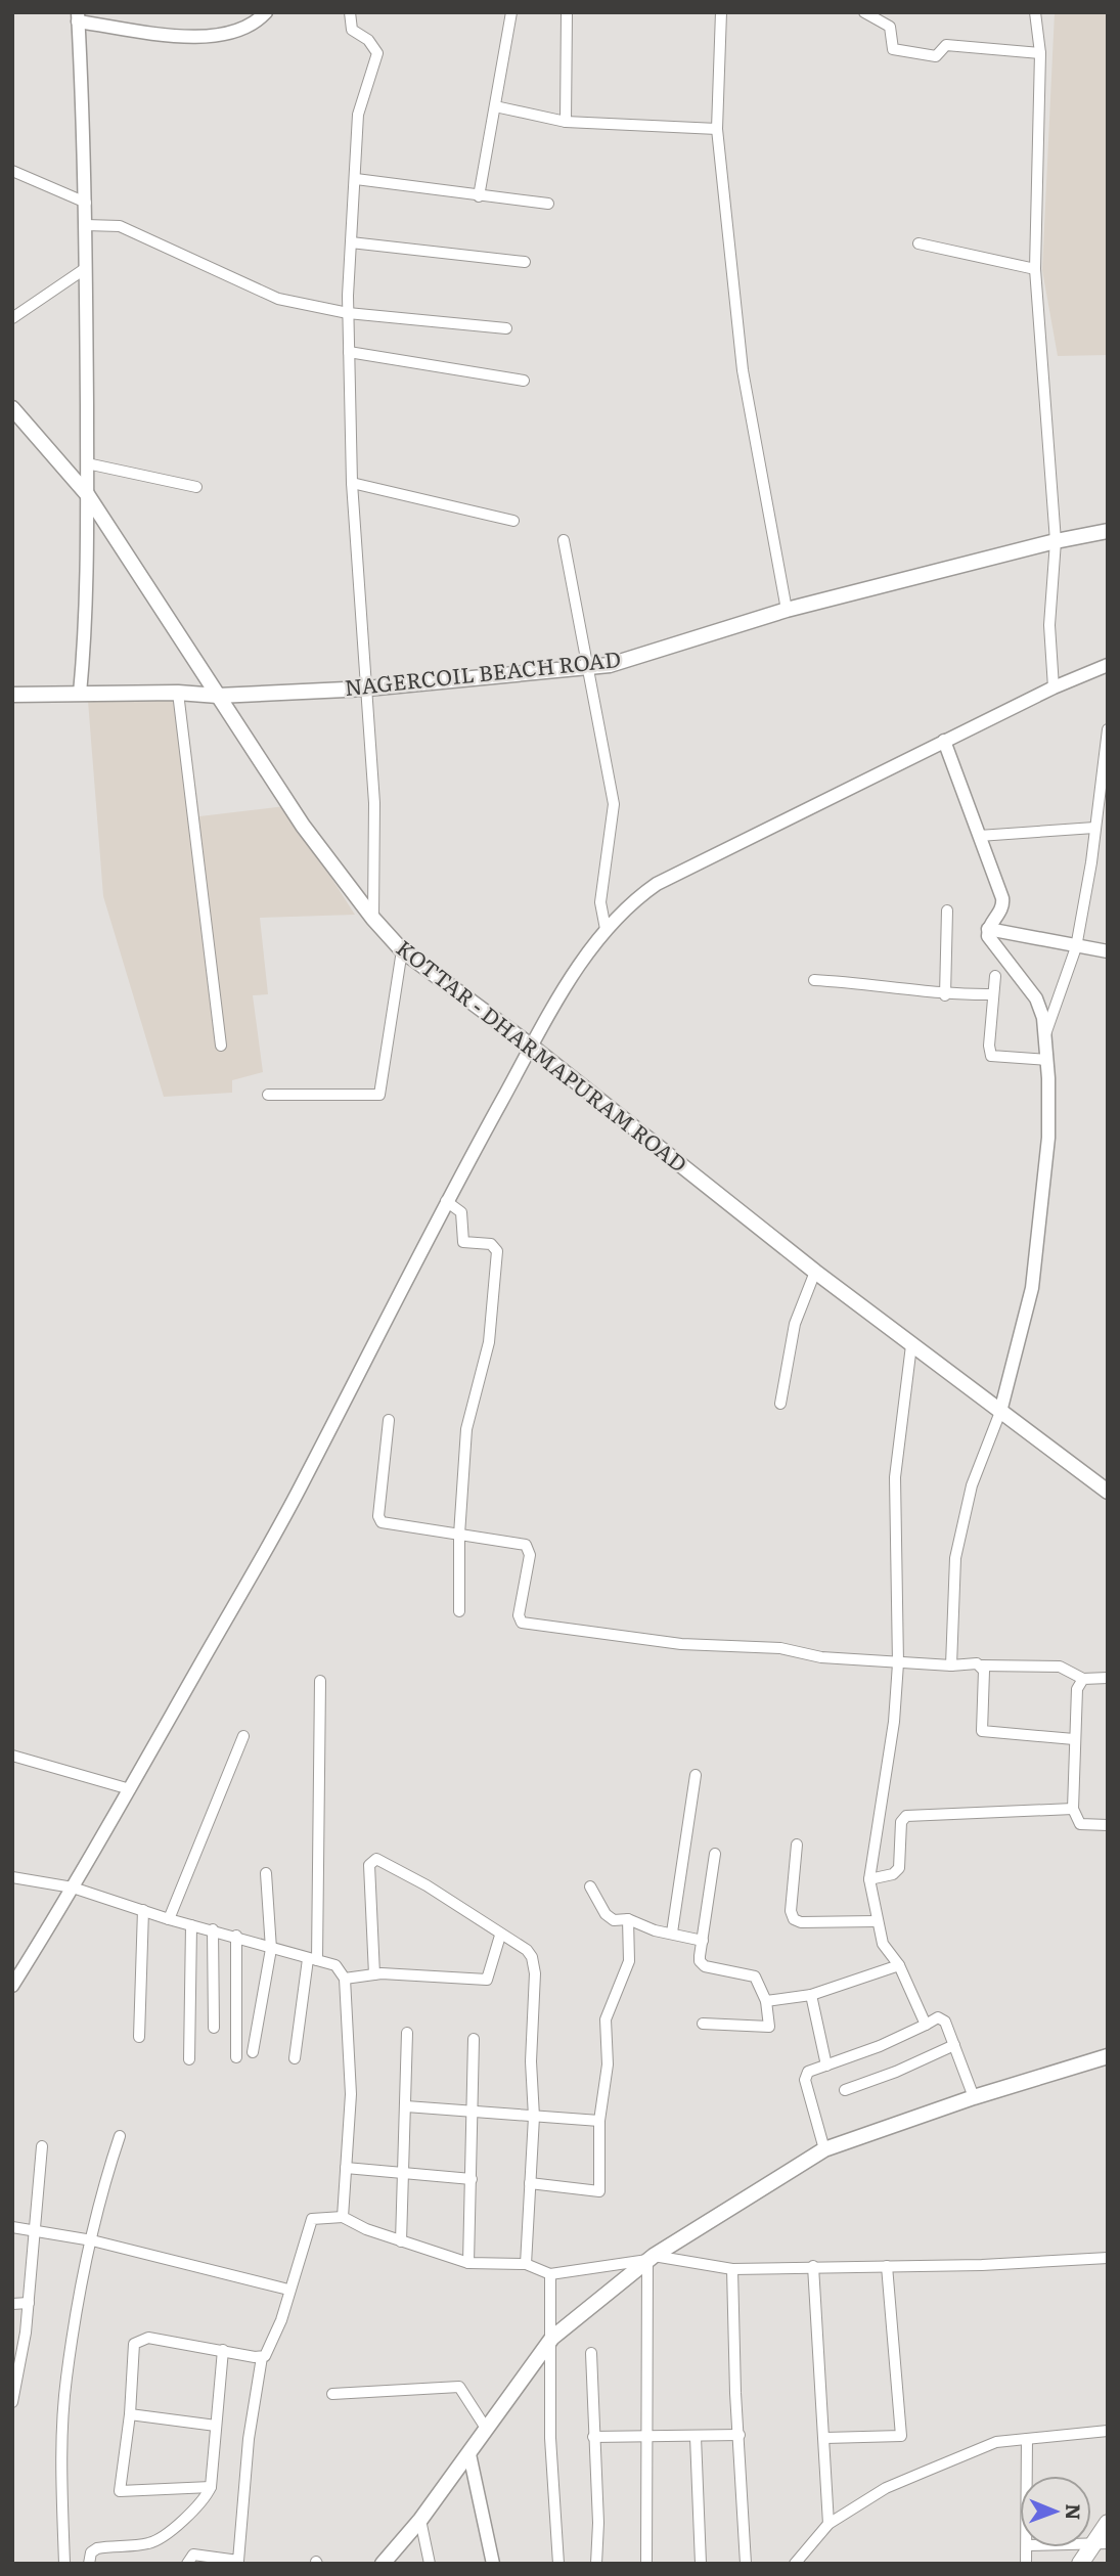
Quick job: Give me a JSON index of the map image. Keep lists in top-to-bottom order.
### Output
{
  "streets": {
    "main road": ["NAGERCOIL BEACH ROAD", "KOTTAR - DHARMAPURAM ROAD"]
  },
  "crossings": [
    ["NAGERCOIL BEACH ROAD", "KOTTAR - DHARMAPURAM ROAD"]
  ],
  "north": "right"
}
